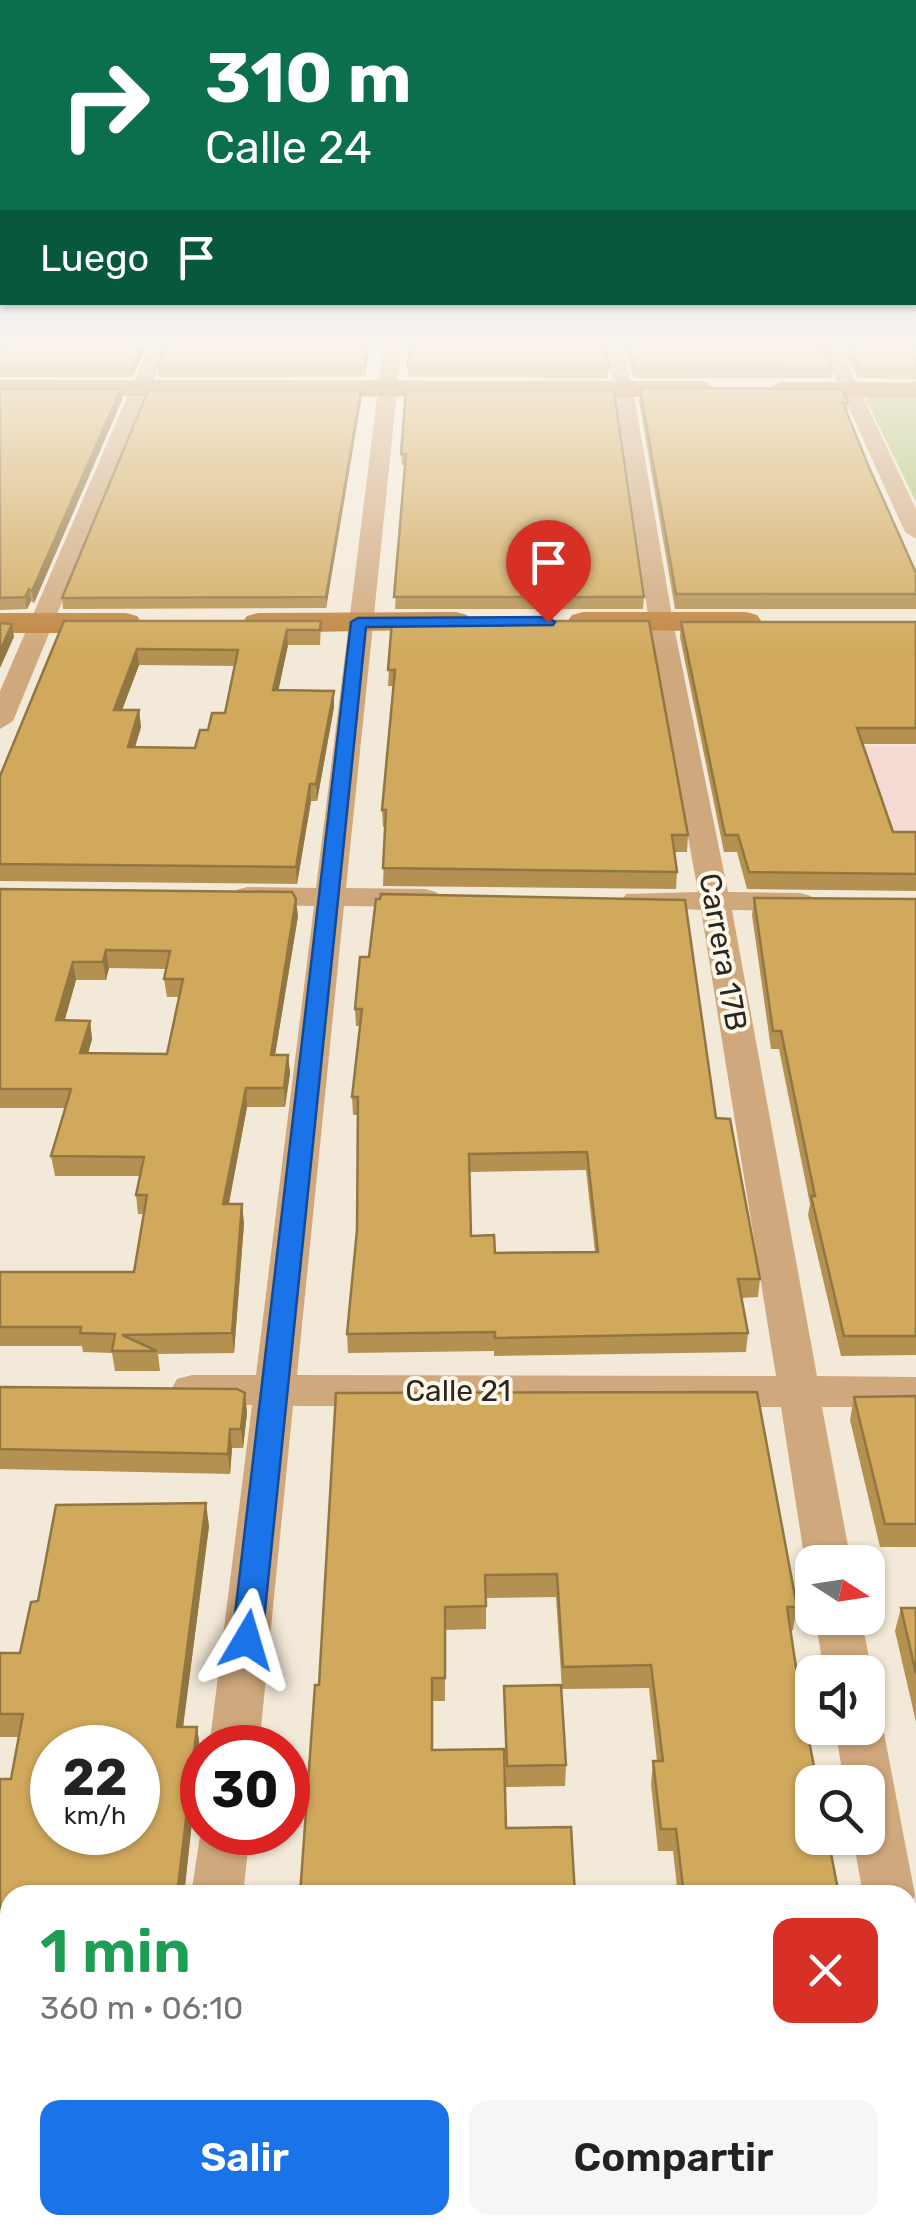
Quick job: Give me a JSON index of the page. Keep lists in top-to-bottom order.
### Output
{
  "streets": {
    "street": ["Carrera 17B", "Calle 21"]
  },
  "crossings": [
    ["Carrera 17B", "Calle 21"]
  ],
  "north": "right",
  "page": {
    "turn": ["310 m", "Calle 24"],
    "then": "Luego",
    "speed": "22 km/h",
    "limit": "30",
    "heading": ["1 min", "360 m · 06:10"],
    "buttons": ["Salir", "Compartir"]
  }
}
